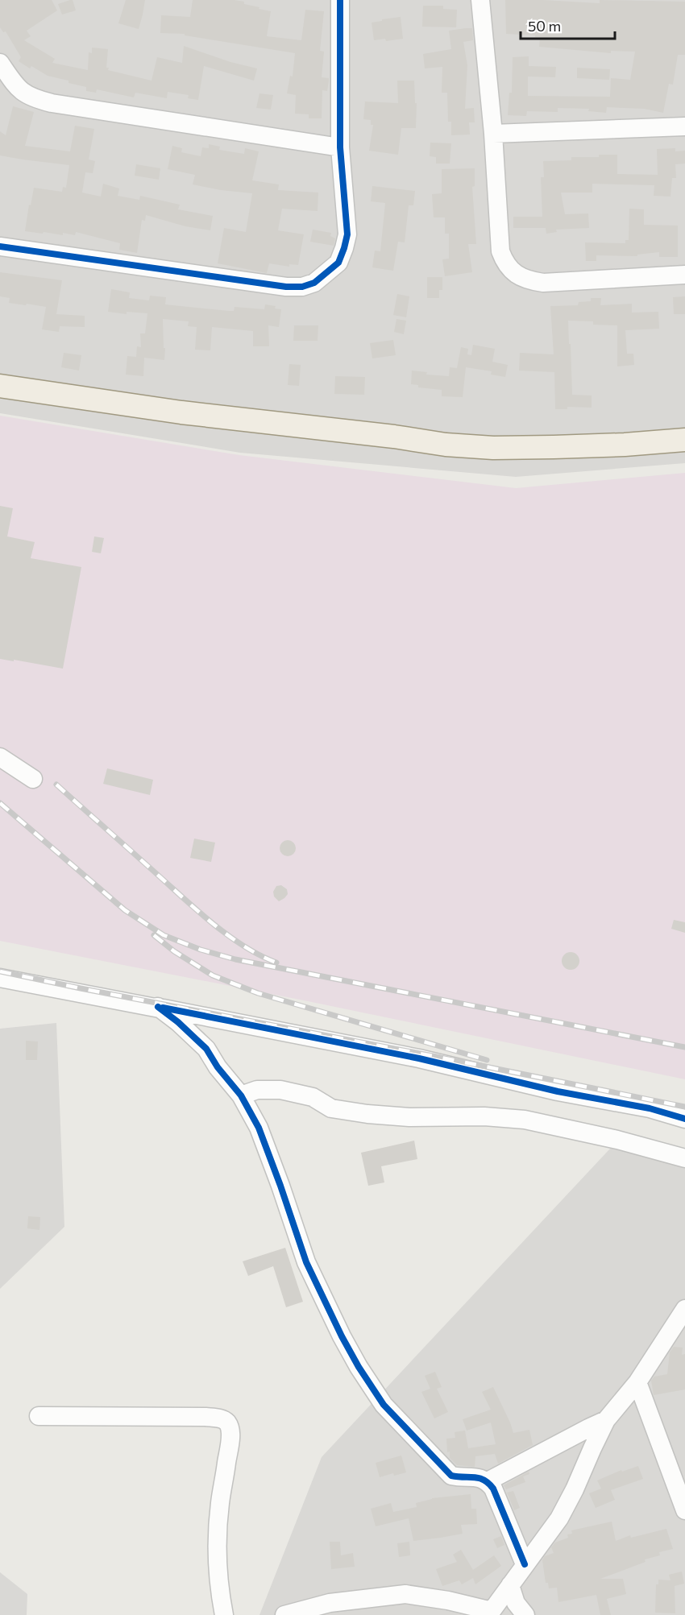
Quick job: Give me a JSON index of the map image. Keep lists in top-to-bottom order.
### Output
{
  "scale_bar": "50 m"
}
